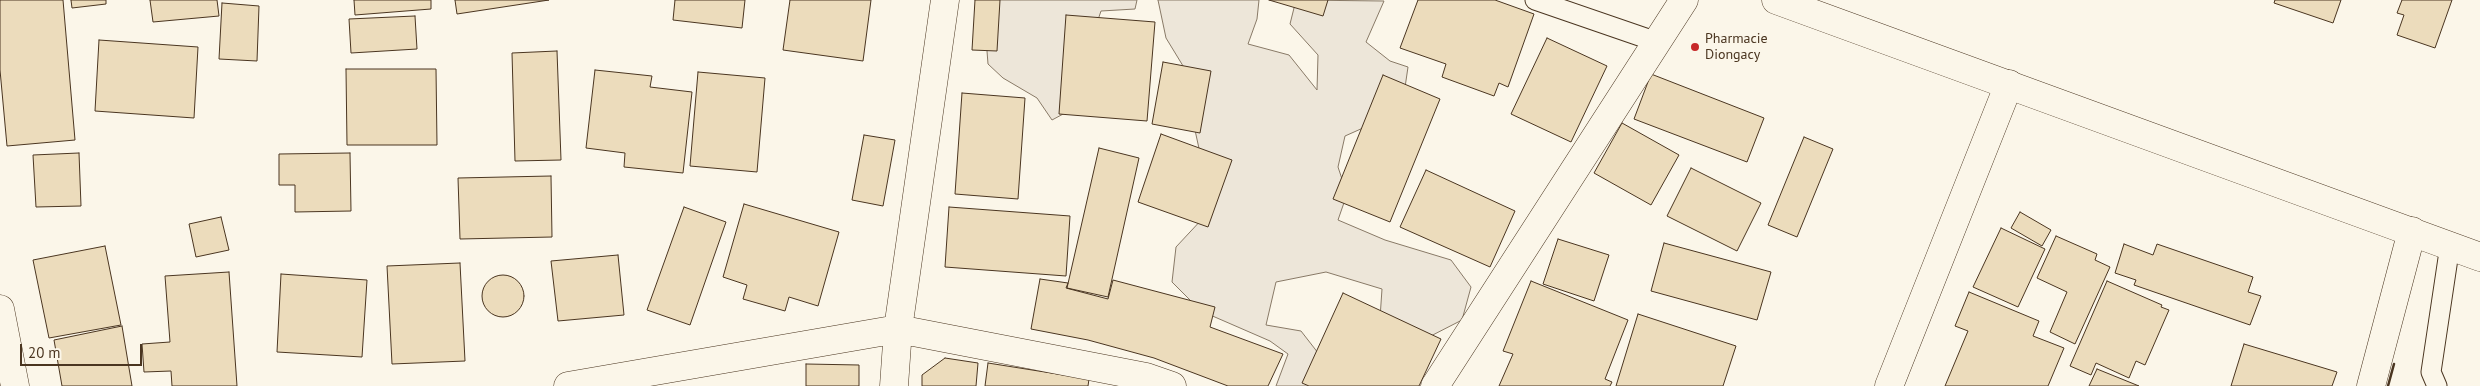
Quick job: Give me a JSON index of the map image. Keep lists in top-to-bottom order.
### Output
{
  "places": ["Pharmacie Diongacy"],
  "scale_bar": "20 m"
}
